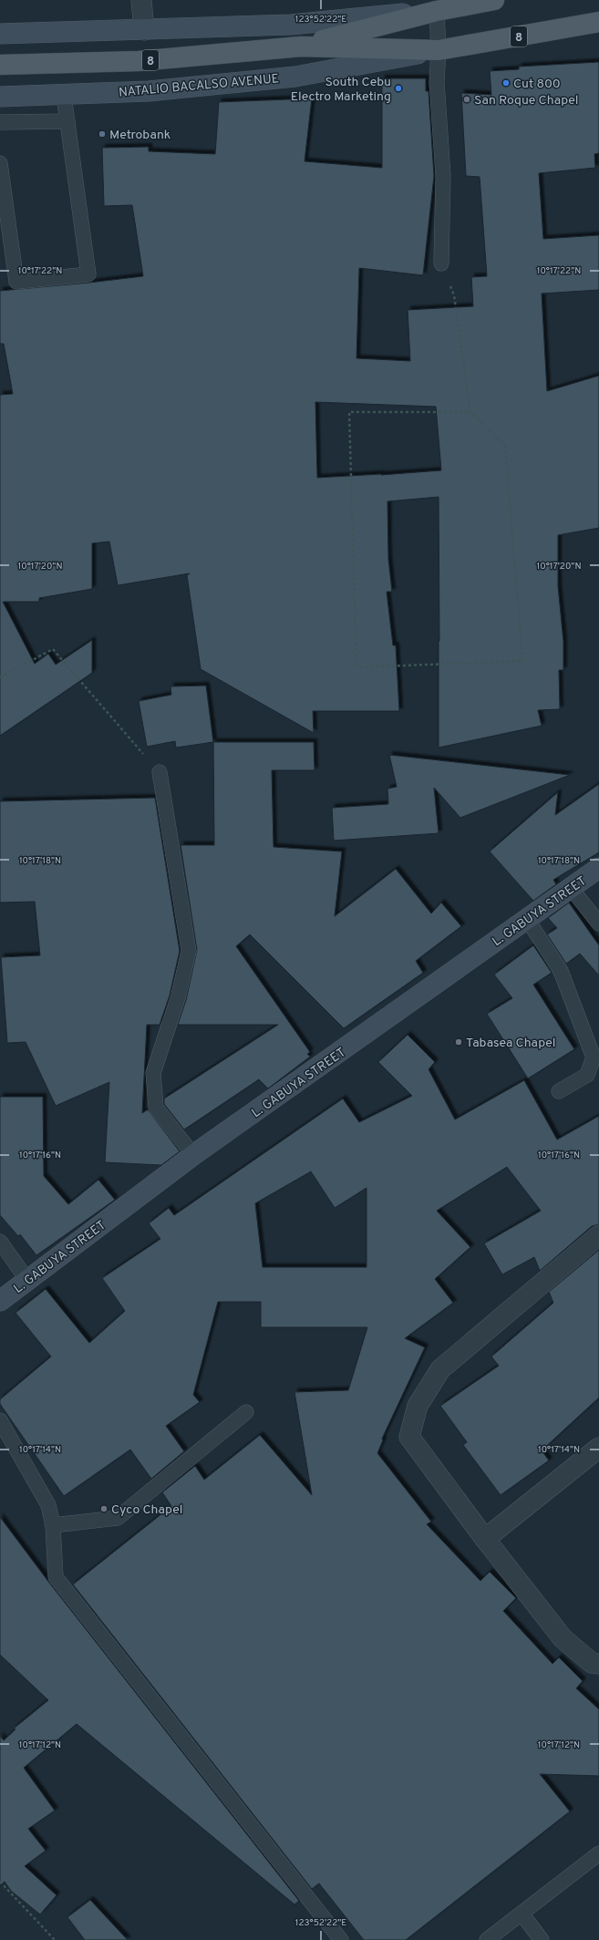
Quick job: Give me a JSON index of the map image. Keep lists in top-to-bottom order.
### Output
{
  "streets": {
    "main road": ["8", "NATALIO BACALSO AVENUE", "L. GABUYA STREET"]
  },
  "crossings": [
    ["8", "NATALIO BACALSO AVENUE"]
  ],
  "places": [
    "Cut 800",
    "South Cebu Electro Marketing",
    "San Roque Chapel",
    "Metrobank",
    "Tabasea Chapel",
    "Cyco Chapel"
  ],
  "coordinates": [
    "123°52'22\"E",
    "10°17'22\"N",
    "10°17'20\"N",
    "10°17'18\"N",
    "10°17'16\"N",
    "10°17'14\"N",
    "10°17'12\"N"
  ]
}
